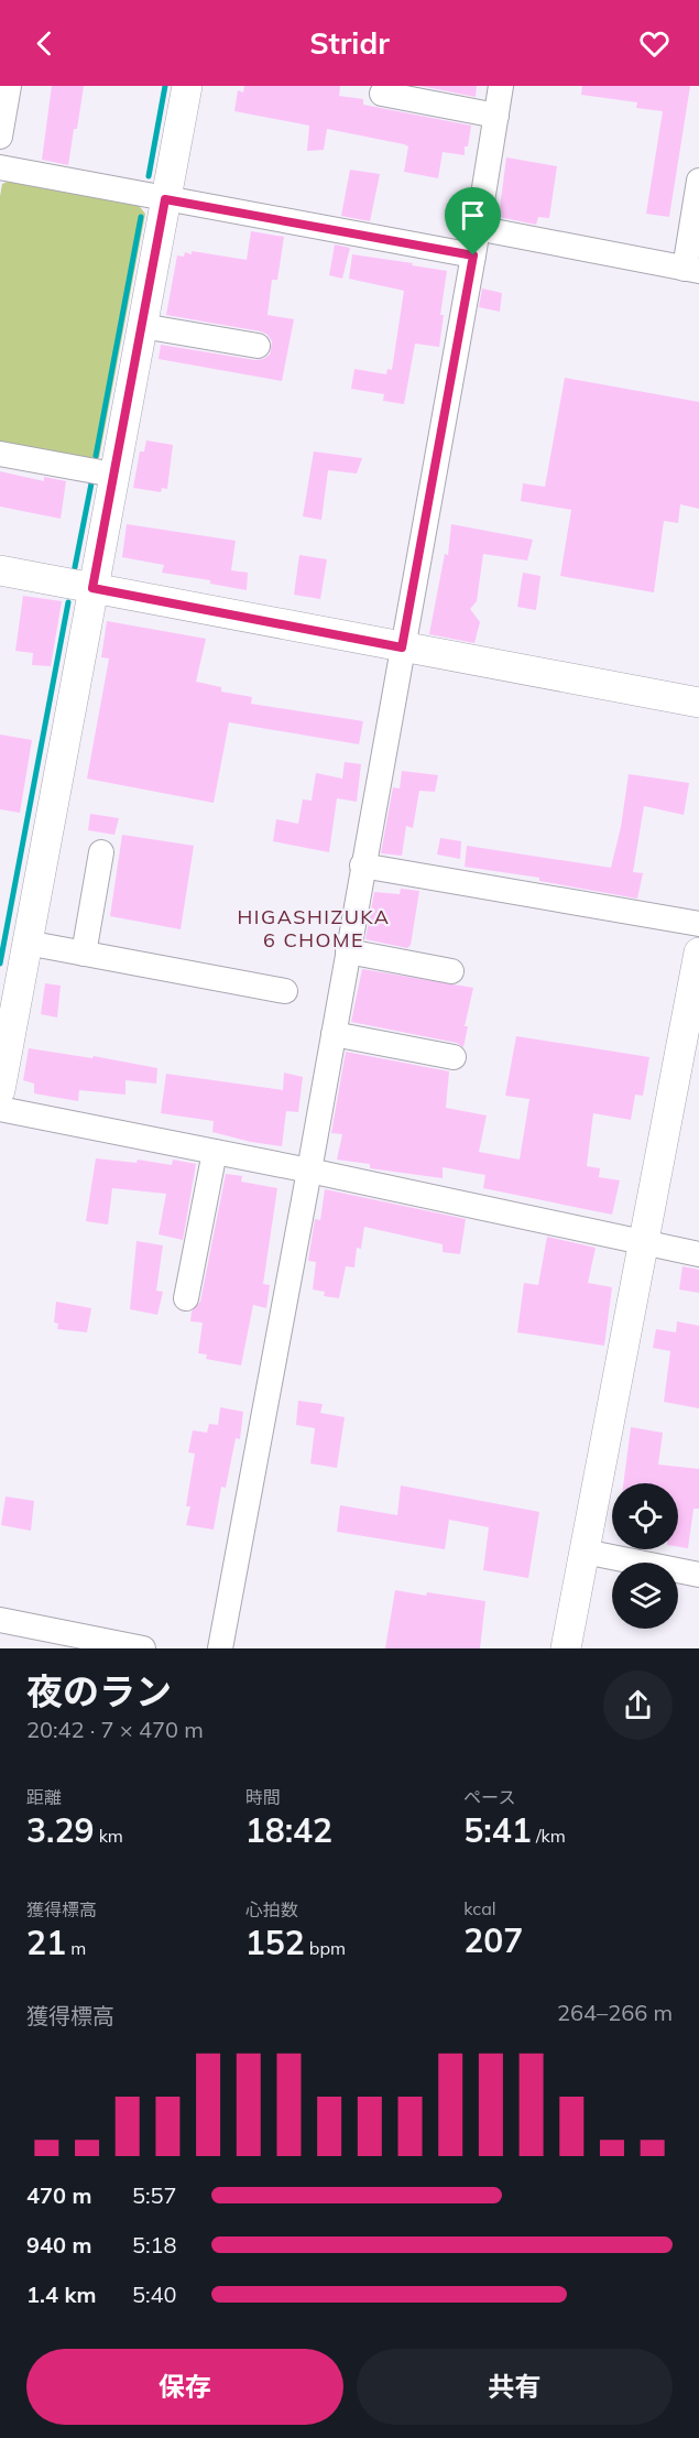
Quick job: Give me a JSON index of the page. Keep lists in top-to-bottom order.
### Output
{
  "districts": ["HIGASHIZUKA 6 CHOME"],
  "page": {
    "header": "Stridr",
    "heading": ["夜のラン", "20:42 · 7 × 470 m"],
    "stats": [
      ["距離", "3.29 km"],
      ["時間", "18:42"],
      ["ペース", "5:41 /km"],
      ["獲得標高", "21 m"],
      ["心拍数", "152 bpm"],
      ["kcal", "207"]
    ],
    "chart": ["獲得標高", "264–266 m"],
    "list": [
      {
        "name": "470 m",
        "note": "5:57"
      },
      {
        "name": "940 m",
        "note": "5:18"
      },
      {
        "name": "1.4 km",
        "note": "5:40"
      }
    ],
    "buttons": ["保存", "共有"]
  }
}
